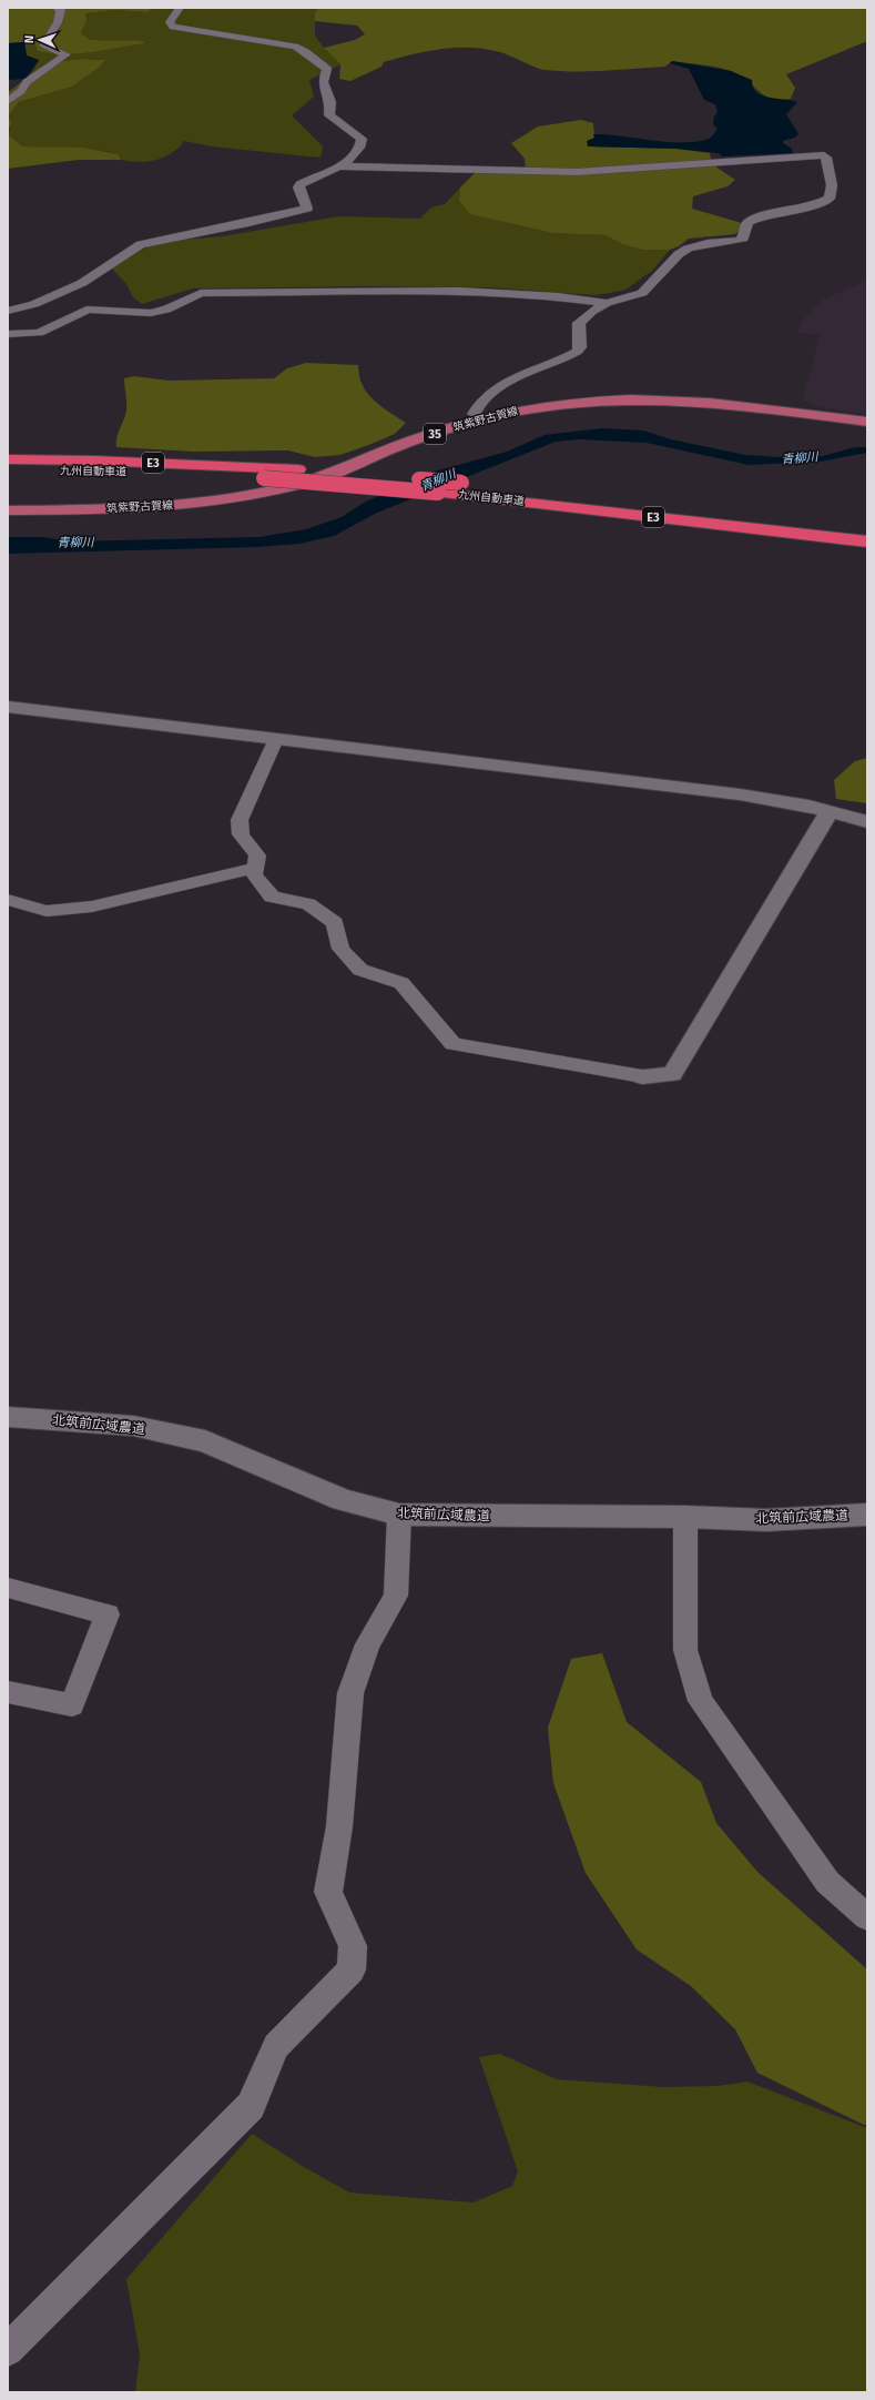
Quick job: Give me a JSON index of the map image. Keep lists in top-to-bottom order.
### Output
{
  "streets": {
    "highway": ["E3", "九州自動車道"],
    "main road": ["筑紫野古賀線", "35"],
    "street": ["北筑前広域農道"]
  },
  "water": ["青柳川"],
  "north": "left"
}
